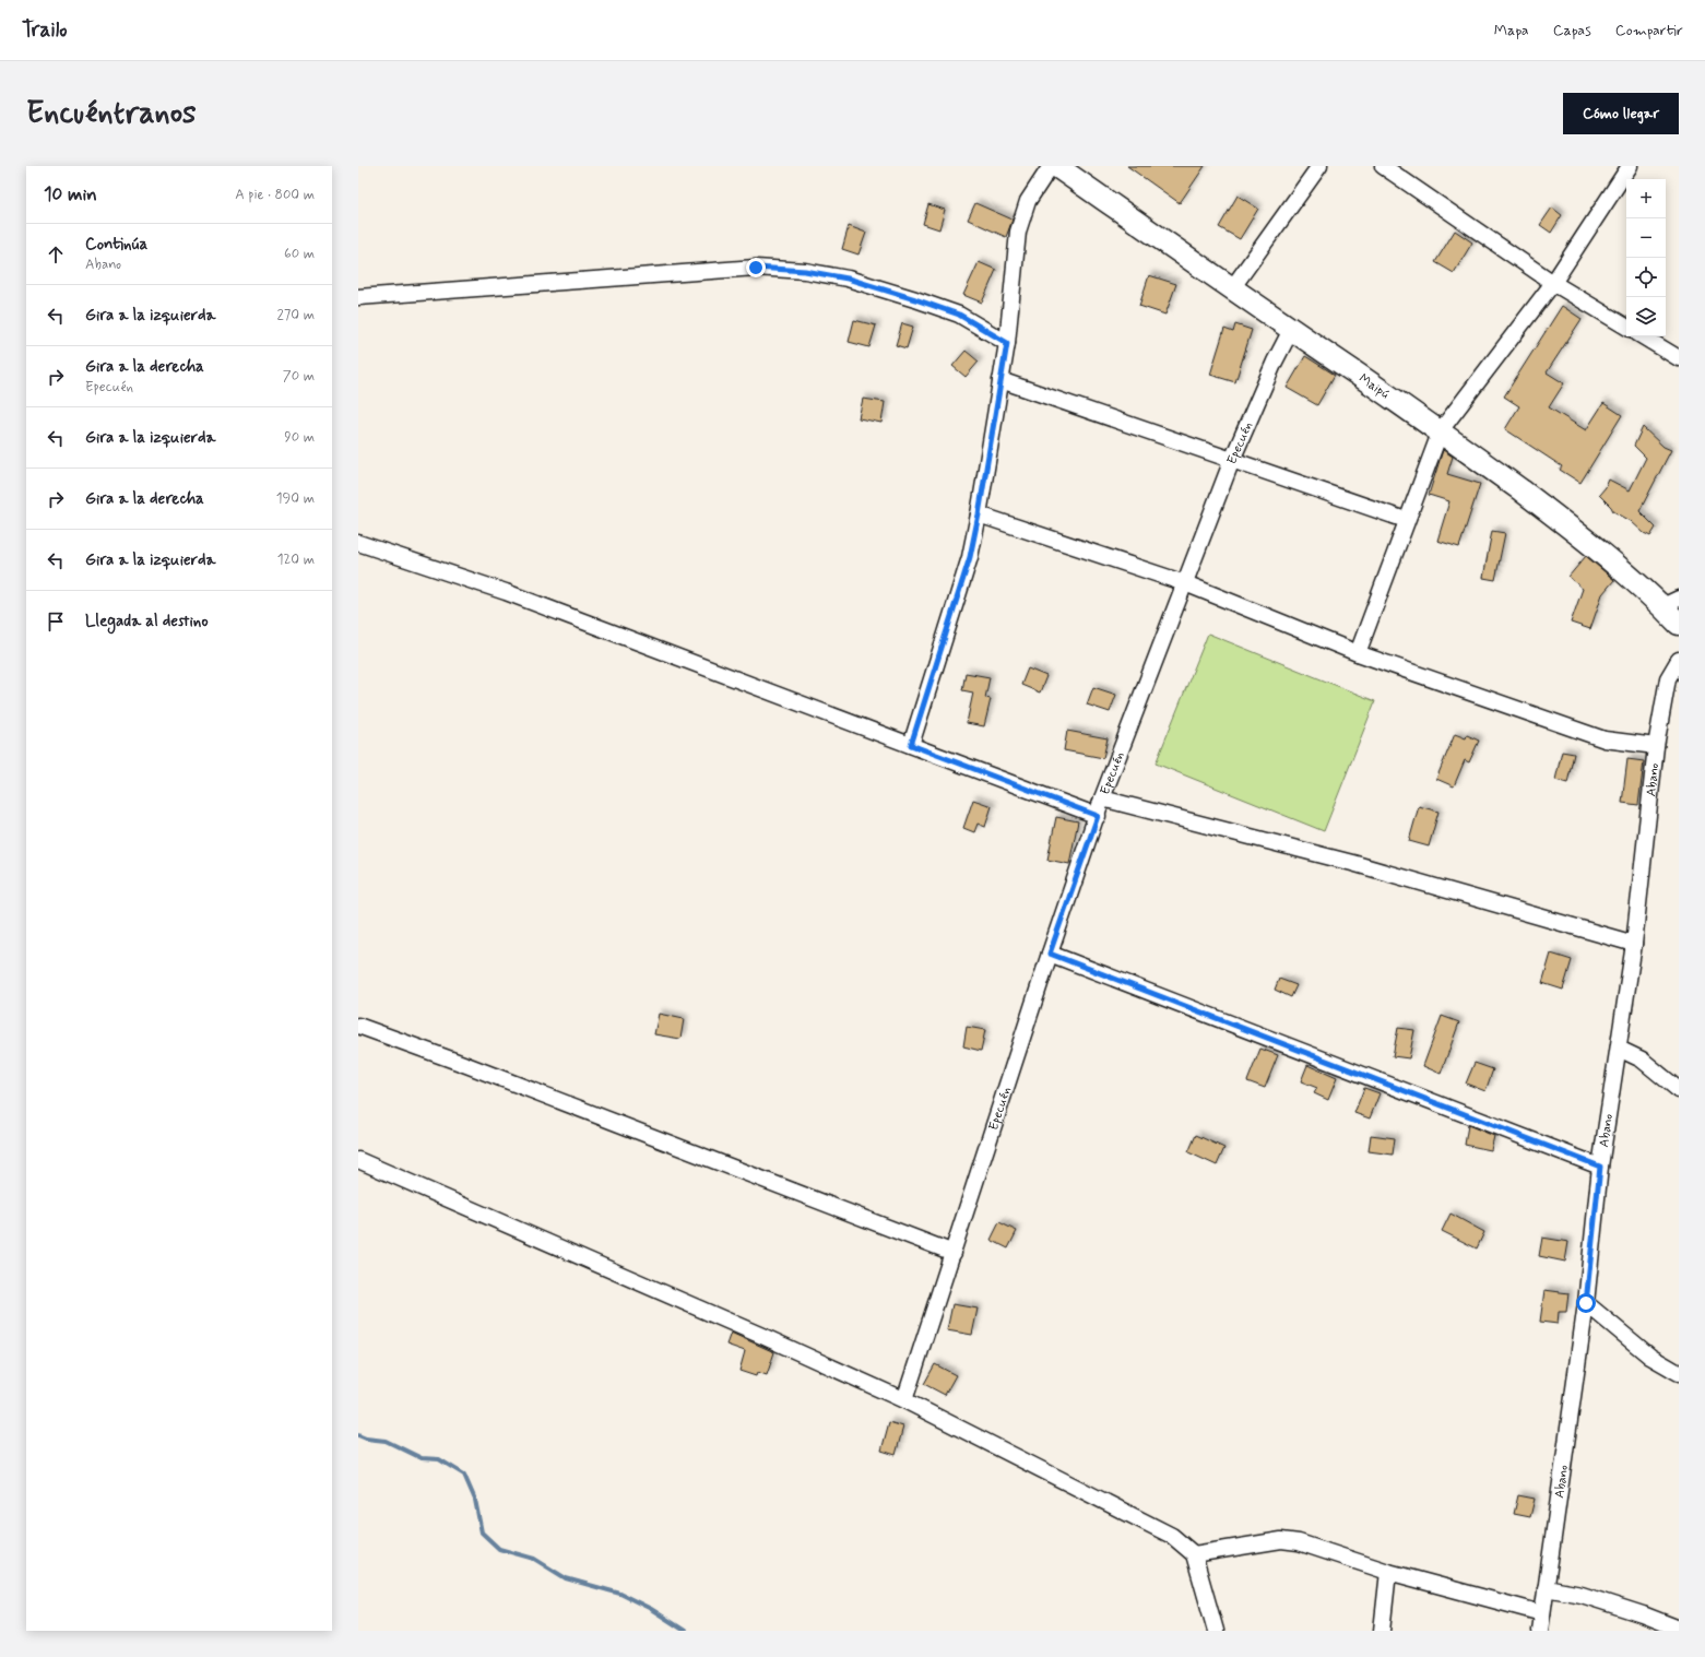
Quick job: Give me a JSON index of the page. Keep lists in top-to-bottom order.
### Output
{
  "streets": {
    "main road": ["Maipú"],
    "street": ["Epecuén", "Abano"]
  },
  "crossings": [
    ["Maipú", "Epecuén"]
  ],
  "page": {
    "header": "Trailo",
    "nav": ["Mapa", "Capas", "Compartir"],
    "buttons": "Cómo llegar",
    "title": "Encuéntranos",
    "heading": ["10 min", "A pie · 800 m"],
    "map_buttons": ["+", "−"],
    "list": [
      ["Continúa", "Abano", "60 m"],
      ["Gira a la izquierda", "270 m"],
      ["Gira a la derecha", "Epecuén", "70 m"],
      ["Gira a la izquierda", "90 m"],
      ["Gira a la derecha", "190 m"],
      ["Gira a la izquierda", "120 m"],
      "Llegada al destino"
    ]
  }
}
